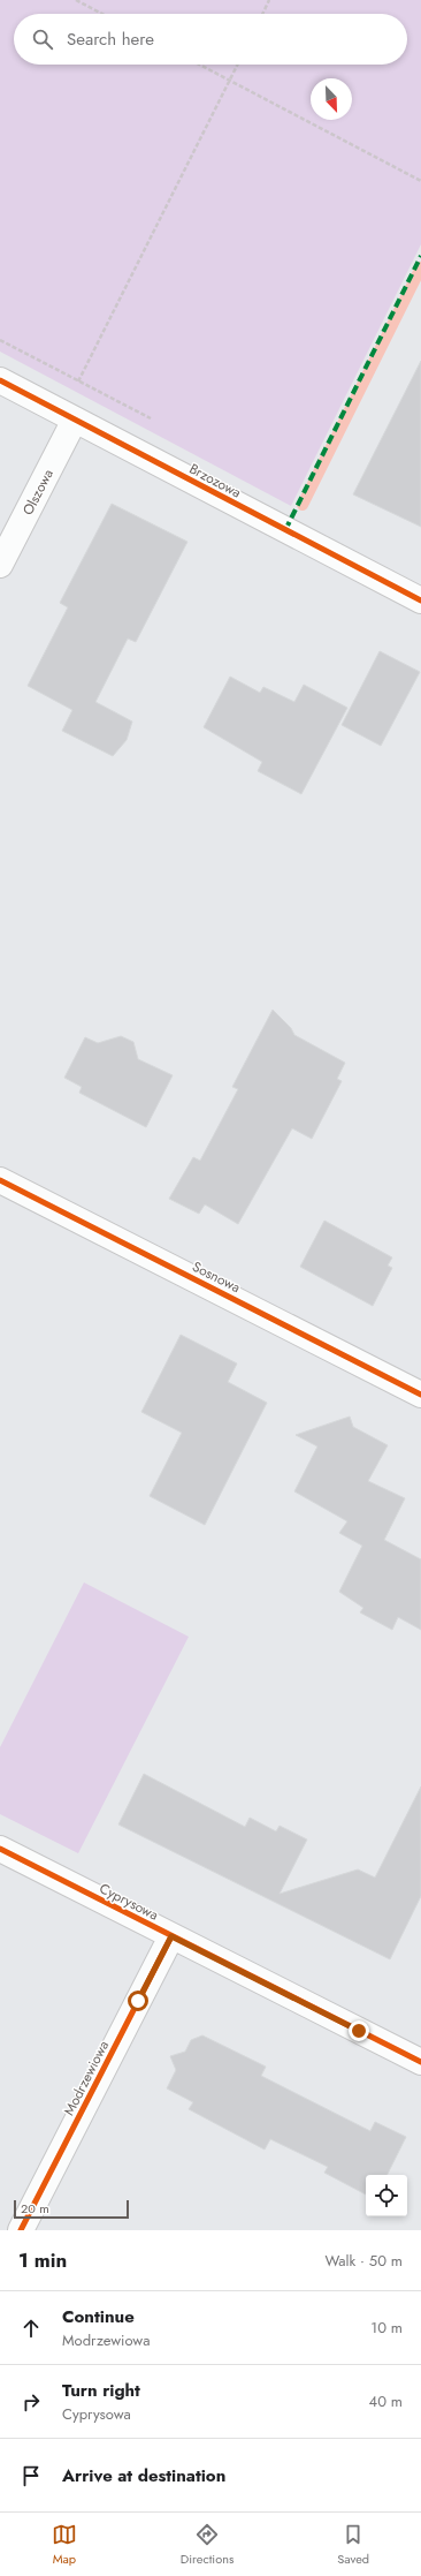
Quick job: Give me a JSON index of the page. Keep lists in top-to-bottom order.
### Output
{
  "streets": {
    "street": [
      "Brzozowa",
      "Olszowa",
      "Sosnowa",
      "Cyprysowa",
      "Modrzewiowa"
    ]
  },
  "crossings": [
    ["Brzozowa", "Olszowa"],
    ["Cyprysowa", "Modrzewiowa"]
  ],
  "scale_bar": "20 m",
  "north": "bottom right",
  "page": {
    "search": "Search here",
    "scale": "20 m",
    "heading": ["1 min", "Walk · 50 m"],
    "list": [
      ["Continue", "Modrzewiowa", "10 m"],
      ["Turn right", "Cyprysowa", "40 m"],
      "Arrive at destination"
    ],
    "nav": ["Map", "Directions", "Saved"]
  }
}
